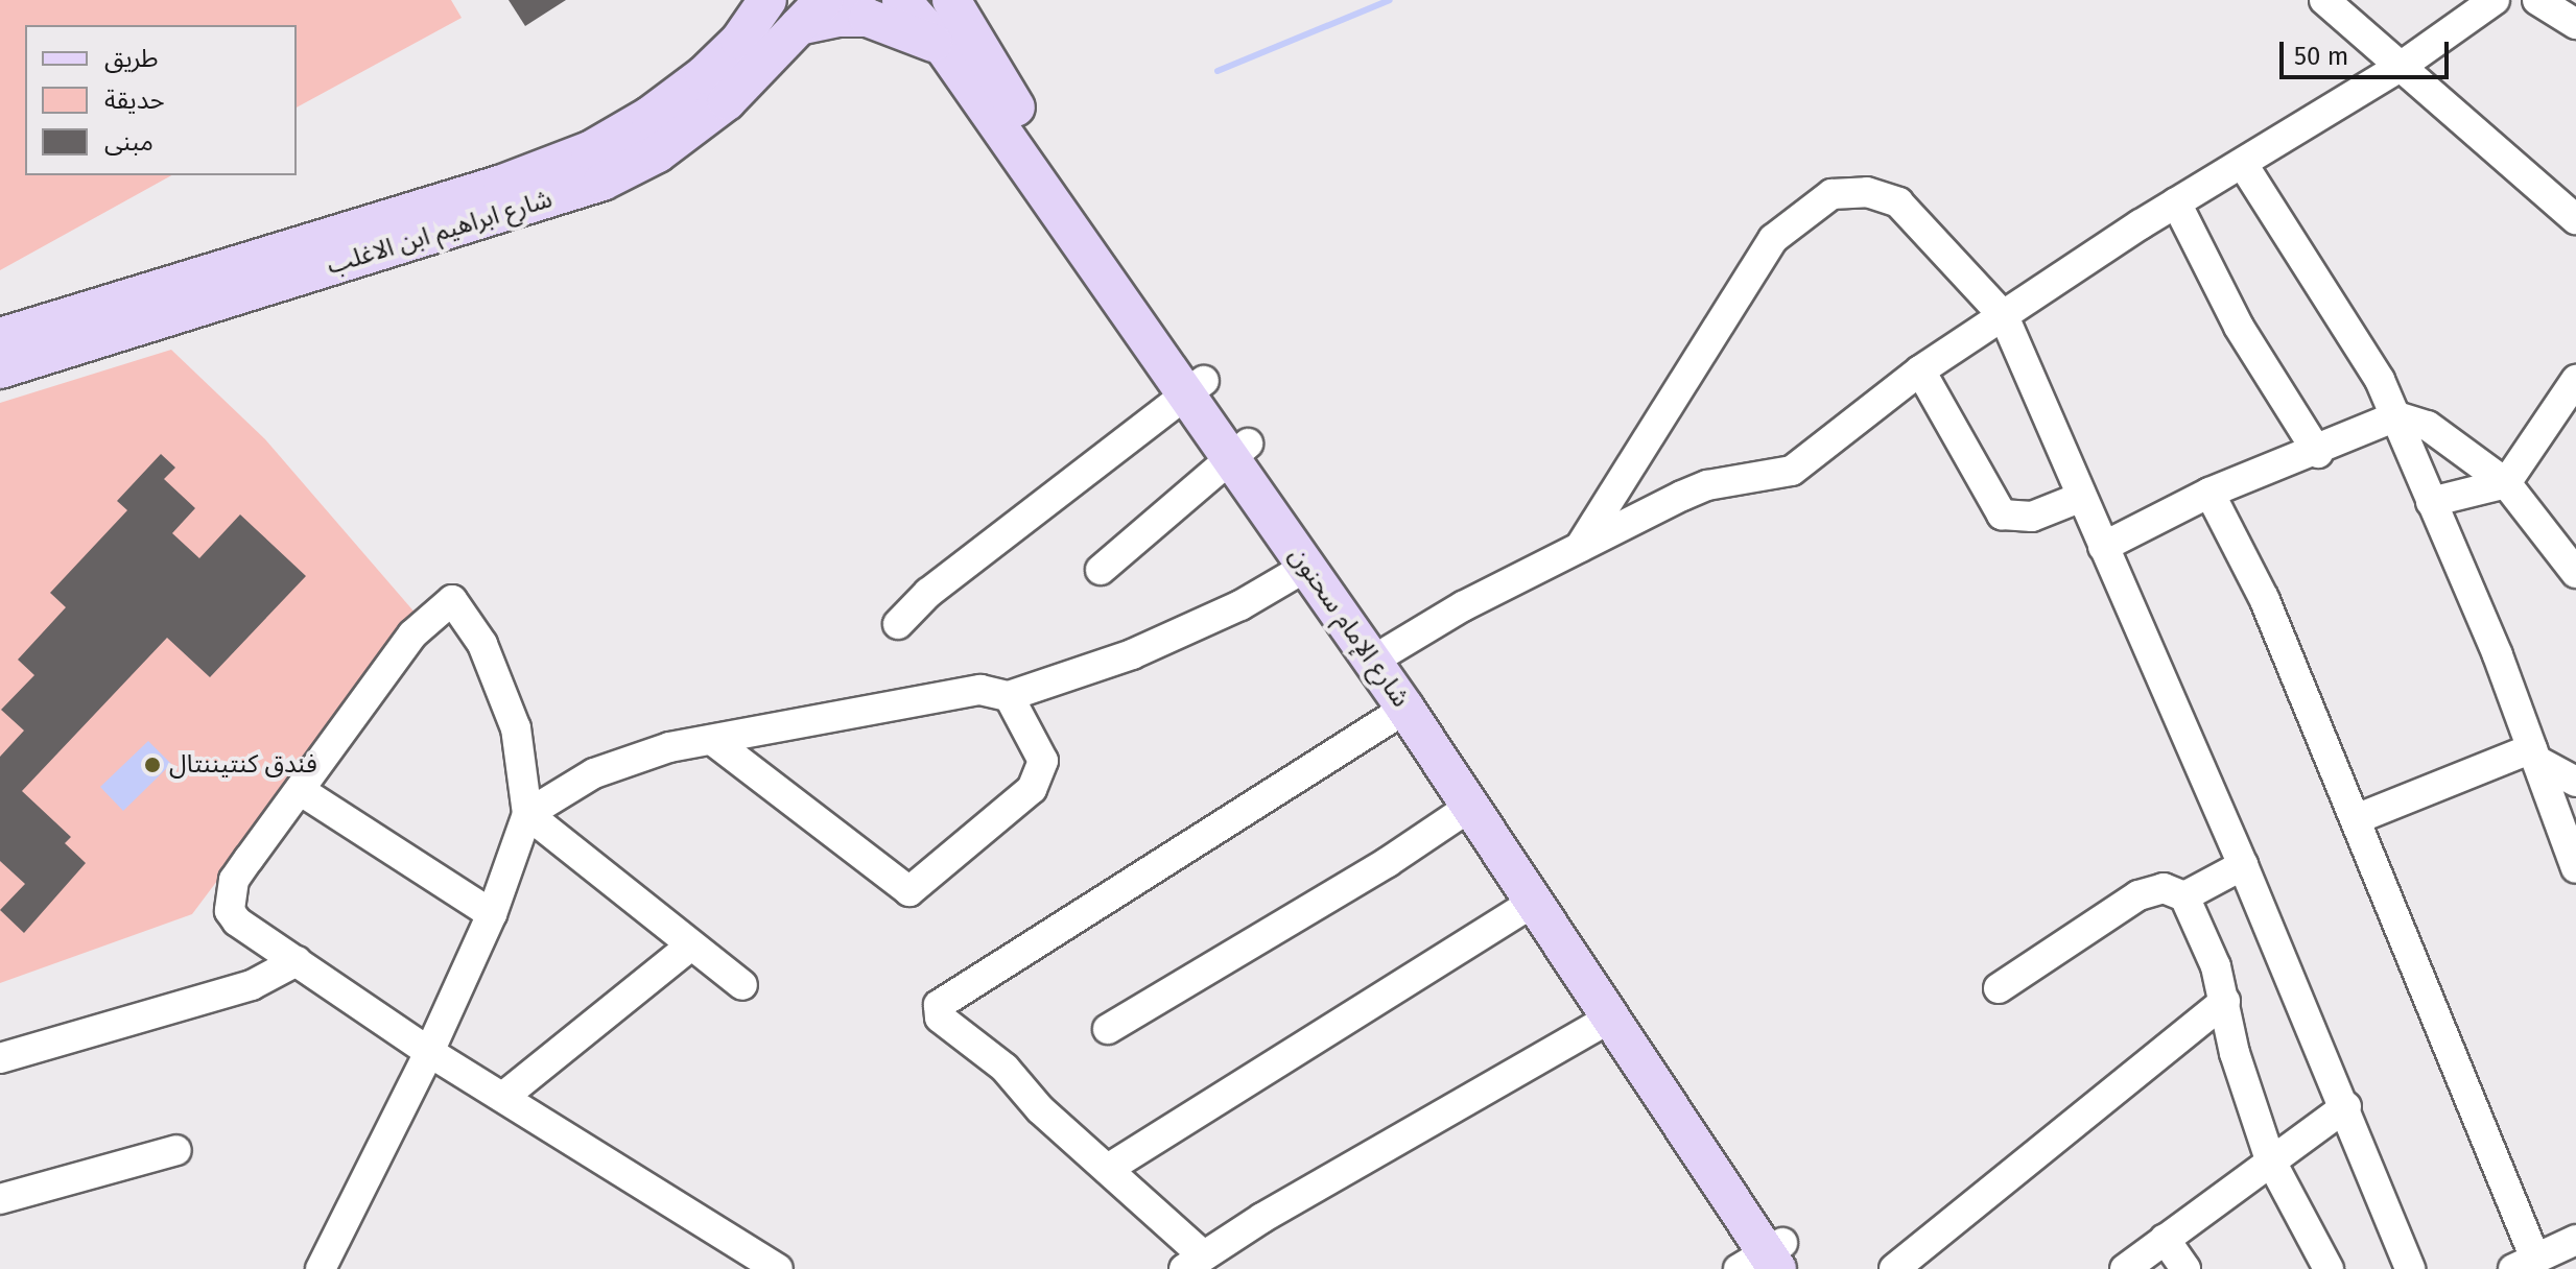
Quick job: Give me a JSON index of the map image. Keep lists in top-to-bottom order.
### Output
{
  "streets": {
    "main road": ["شارع ابراهيم ابن الاغلب", "شارع الإمام سحنون"]
  },
  "places": ["فندق كنتيننتال"],
  "legend": ["طريق", "حديقة", "مبنى"],
  "scale_bar": "50 m"
}
